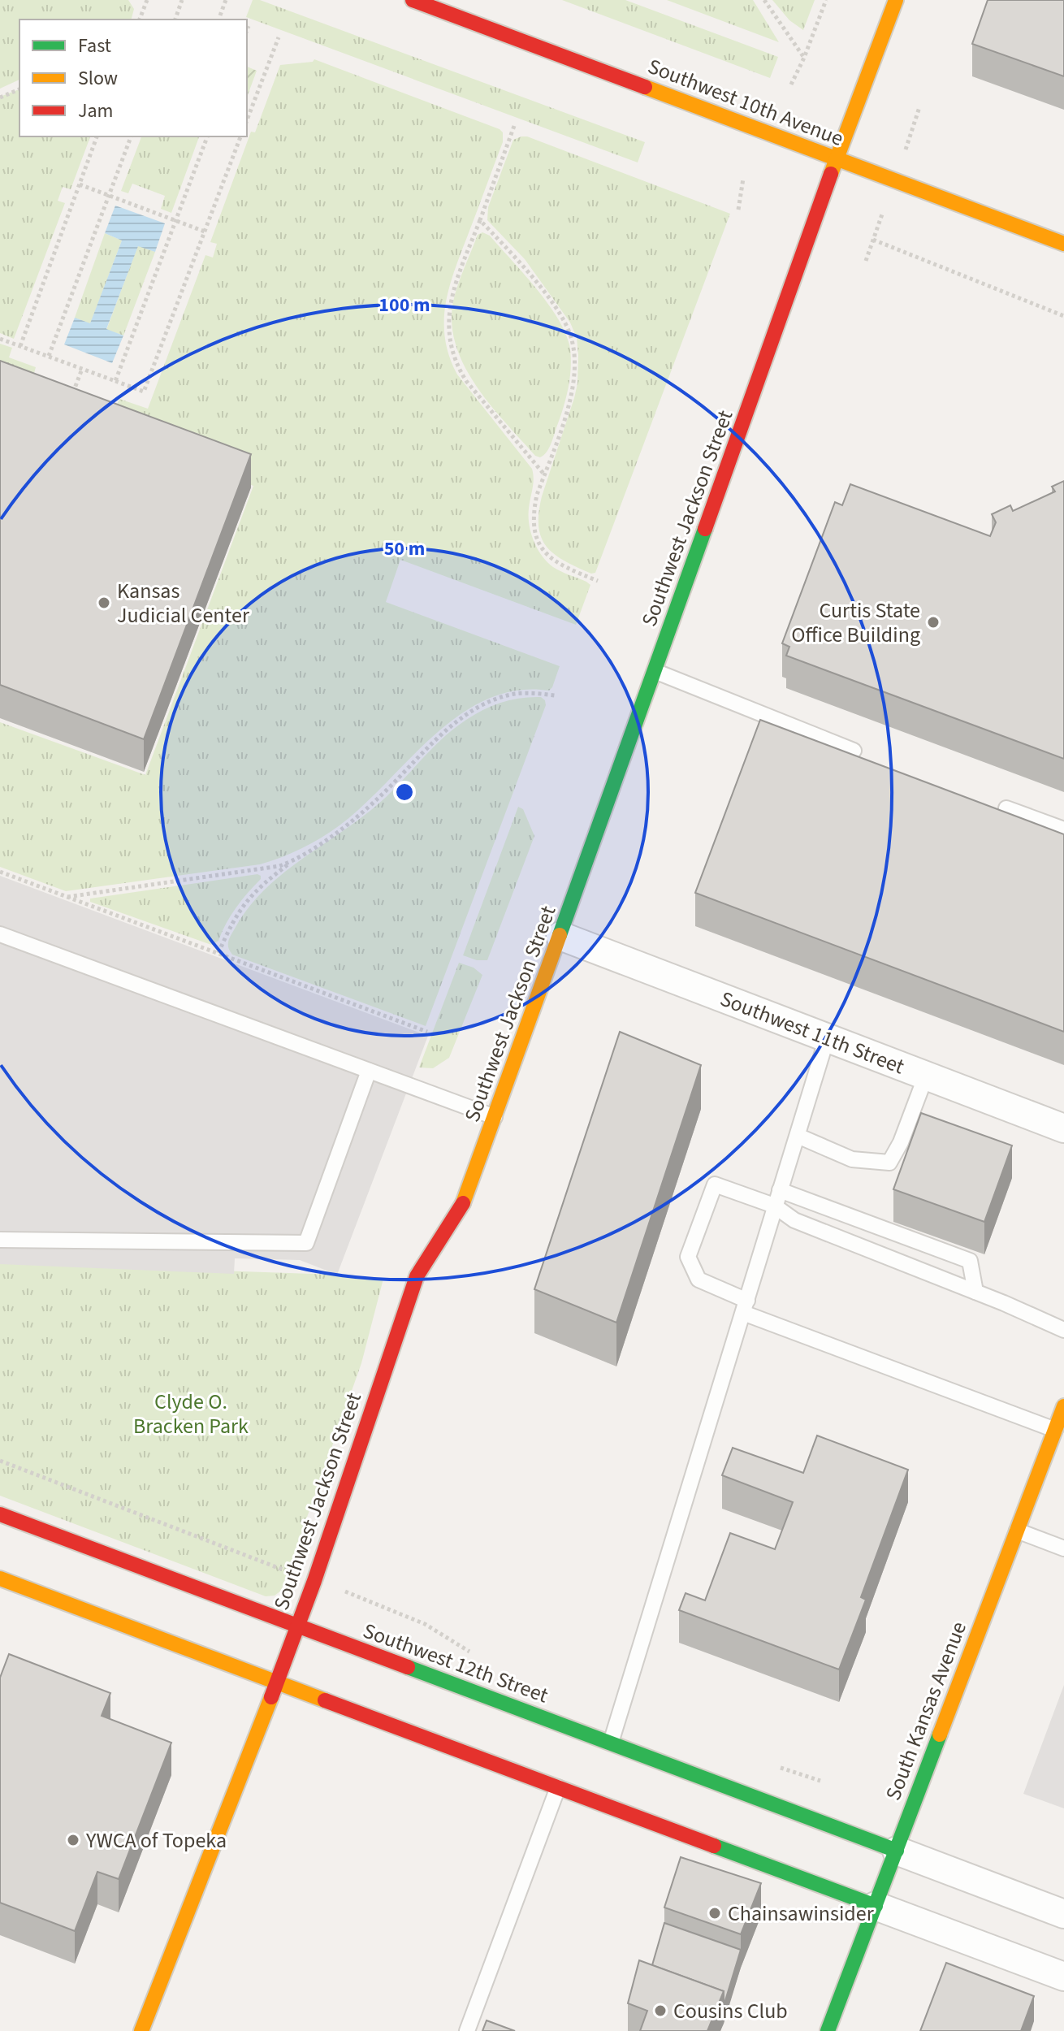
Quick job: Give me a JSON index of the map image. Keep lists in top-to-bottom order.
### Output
{
  "streets": {
    "main road": [
      "Southwest 10th Avenue",
      "Southwest Jackson Street",
      "Southwest 12th Street",
      "South Kansas Avenue"
    ],
    "street": ["Southwest 11th Street"]
  },
  "crossings": [
    ["Southwest 10th Avenue", "Southwest Jackson Street"],
    ["Southwest Jackson Street", "Southwest 11th Street"],
    ["Southwest Jackson Street", "Southwest 12th Street"],
    ["Southwest 12th Street", "South Kansas Avenue"]
  ],
  "parks": ["Clyde O. Bracken Park"],
  "places": [
    "Kansas Judicial Center",
    "Curtis State Office Building",
    "YWCA of Topeka",
    "Chainsawinsider",
    "Cousins Club"
  ],
  "legend": ["Fast", "Slow", "Jam"],
  "rings": ["100 m", "50 m"]
}
